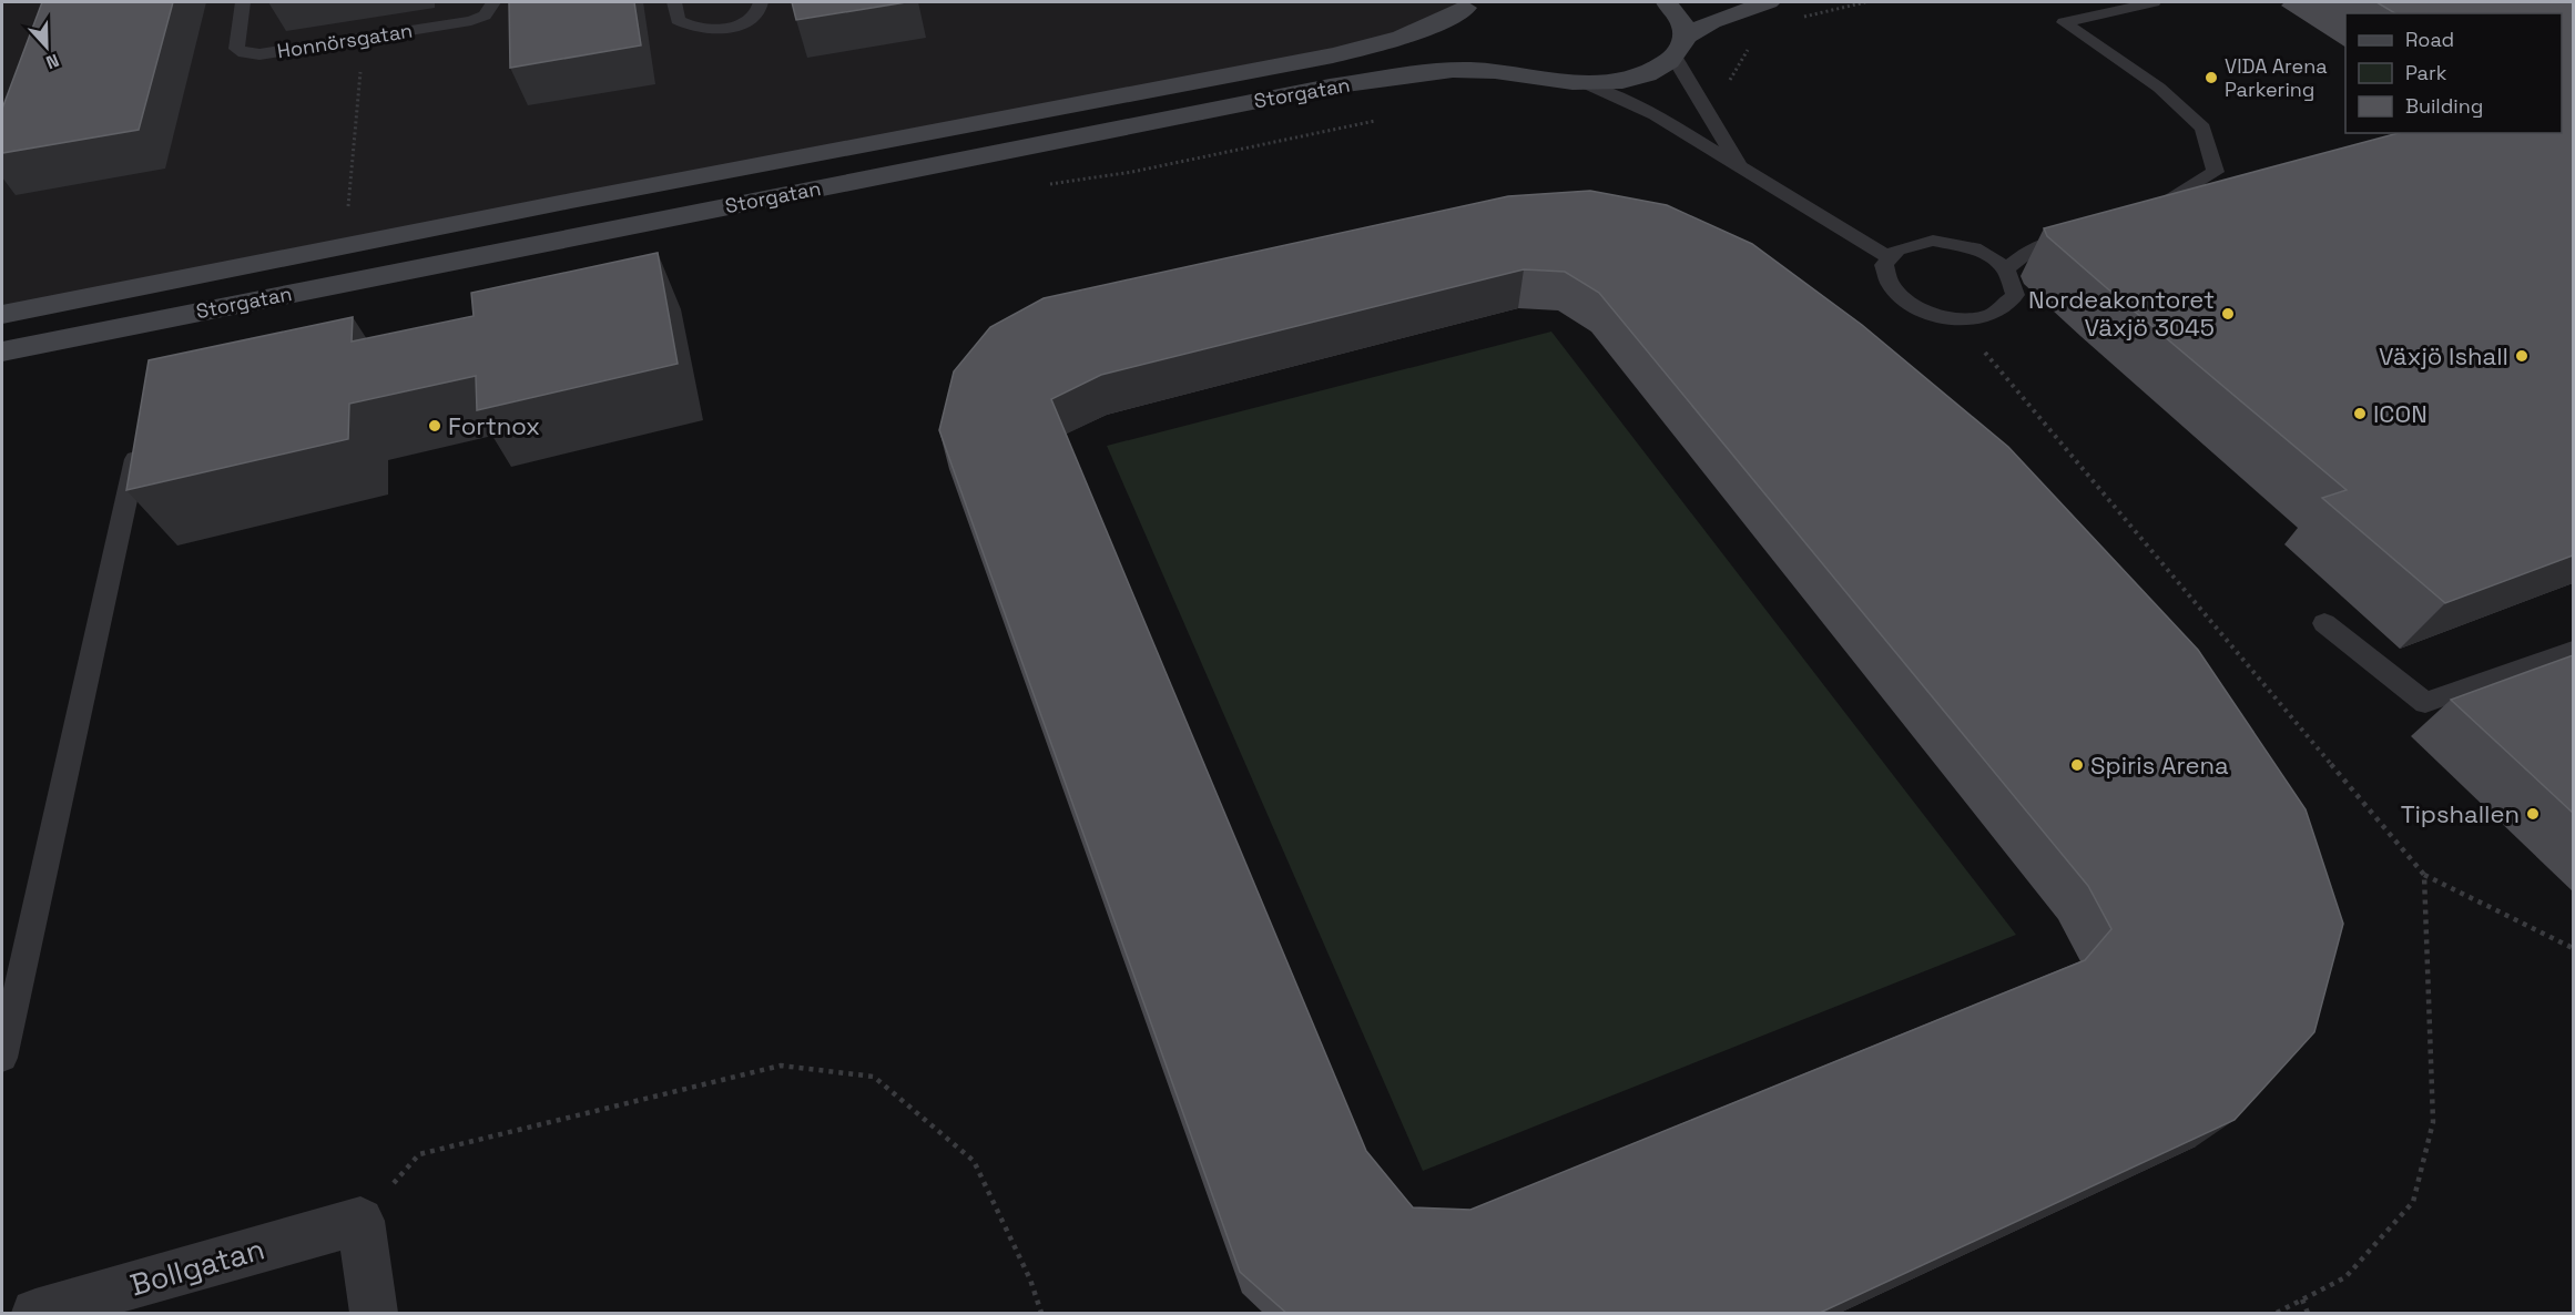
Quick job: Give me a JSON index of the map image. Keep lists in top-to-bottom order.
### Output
{
  "streets": {
    "main road": ["Storgatan"],
    "street": ["Bollgatan"],
    "lane": ["Honnörsgatan"]
  },
  "places": [
    "VIDA Arena Parkering",
    "Nordeakontoret Växjö 3045",
    "Växjö Ishall",
    "ICON",
    "Fortnox",
    "Spiris Arena",
    "Tipshallen"
  ],
  "legend": ["Road", "Park", "Building"],
  "north": "bottom"
}
